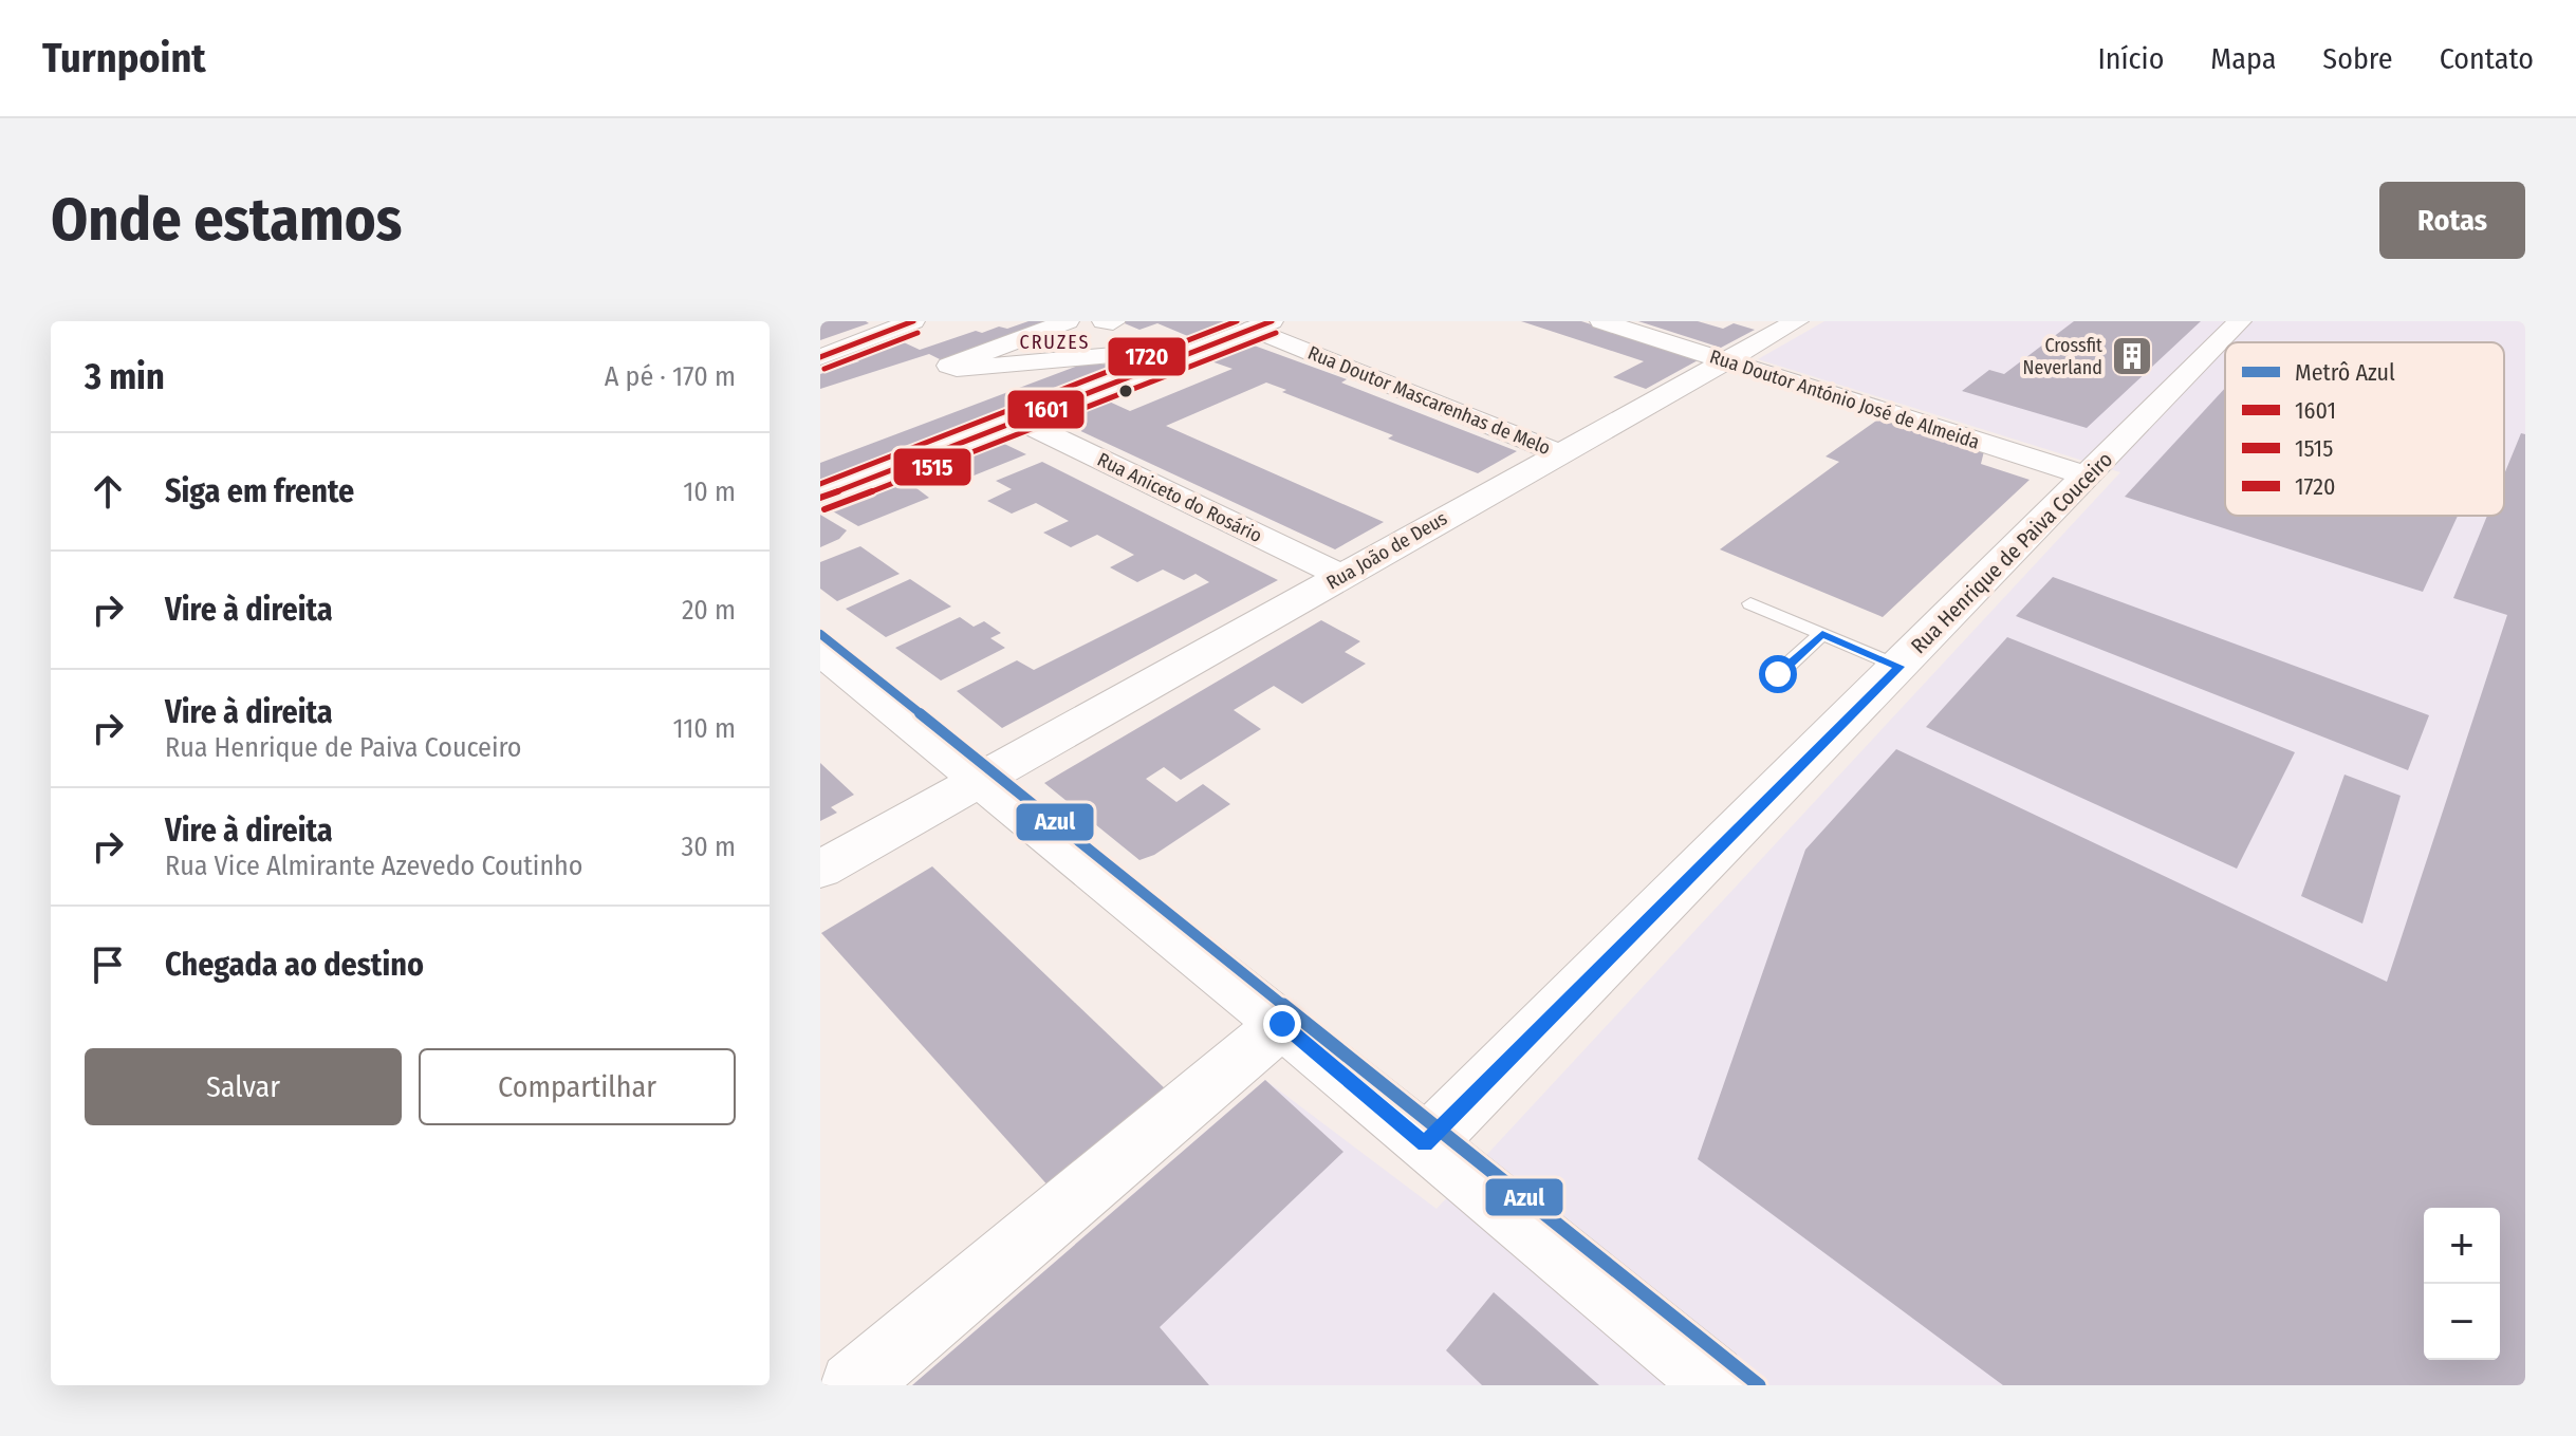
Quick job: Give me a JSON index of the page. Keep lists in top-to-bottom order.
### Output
{
  "streets": {
    "street": [
      "Rua Doutor António José de Almeida",
      "Rua Doutor Mascarenhas de Melo",
      "Rua Aniceto do Rosário",
      "Rua João de Deus",
      "Rua Henrique de Paiva Couceiro"
    ]
  },
  "crossings": [
    ["Rua Doutor António José de Almeida", "Rua João de Deus"],
    ["Rua Doutor António José de Almeida", "Rua Henrique de Paiva Couceiro"],
    ["Rua Doutor Mascarenhas de Melo", "Rua João de Deus"],
    ["Rua Aniceto do Rosário", "Rua João de Deus"]
  ],
  "districts": ["CRUZES"],
  "places": {
    "building": ["Crossfit Neverland"]
  },
  "lines": [
    "transit line 1601",
    "transit line 1720",
    "transit line 1515",
    "metro line Azul"
  ],
  "legend": [
    "Metrô Azul",
    "1601",
    "1515",
    "1720"
  ],
  "page": {
    "header": "Turnpoint",
    "nav": [
      "Início",
      "Mapa",
      "Sobre",
      "Contato"
    ],
    "buttons": [
      "Rotas",
      ["Salvar", "Compartilhar"]
    ],
    "title": "Onde estamos",
    "heading": ["3 min", "A pé · 170 m"],
    "list": [
      ["Siga em frente", "10 m"],
      ["Vire à direita", "20 m"],
      ["Vire à direita", "Rua Henrique de Paiva Couceiro", "110 m"],
      ["Vire à direita", "Rua Vice Almirante Azevedo Coutinho", "30 m"],
      "Chegada ao destino"
    ],
    "map_buttons": ["+", "−"]
  }
}
